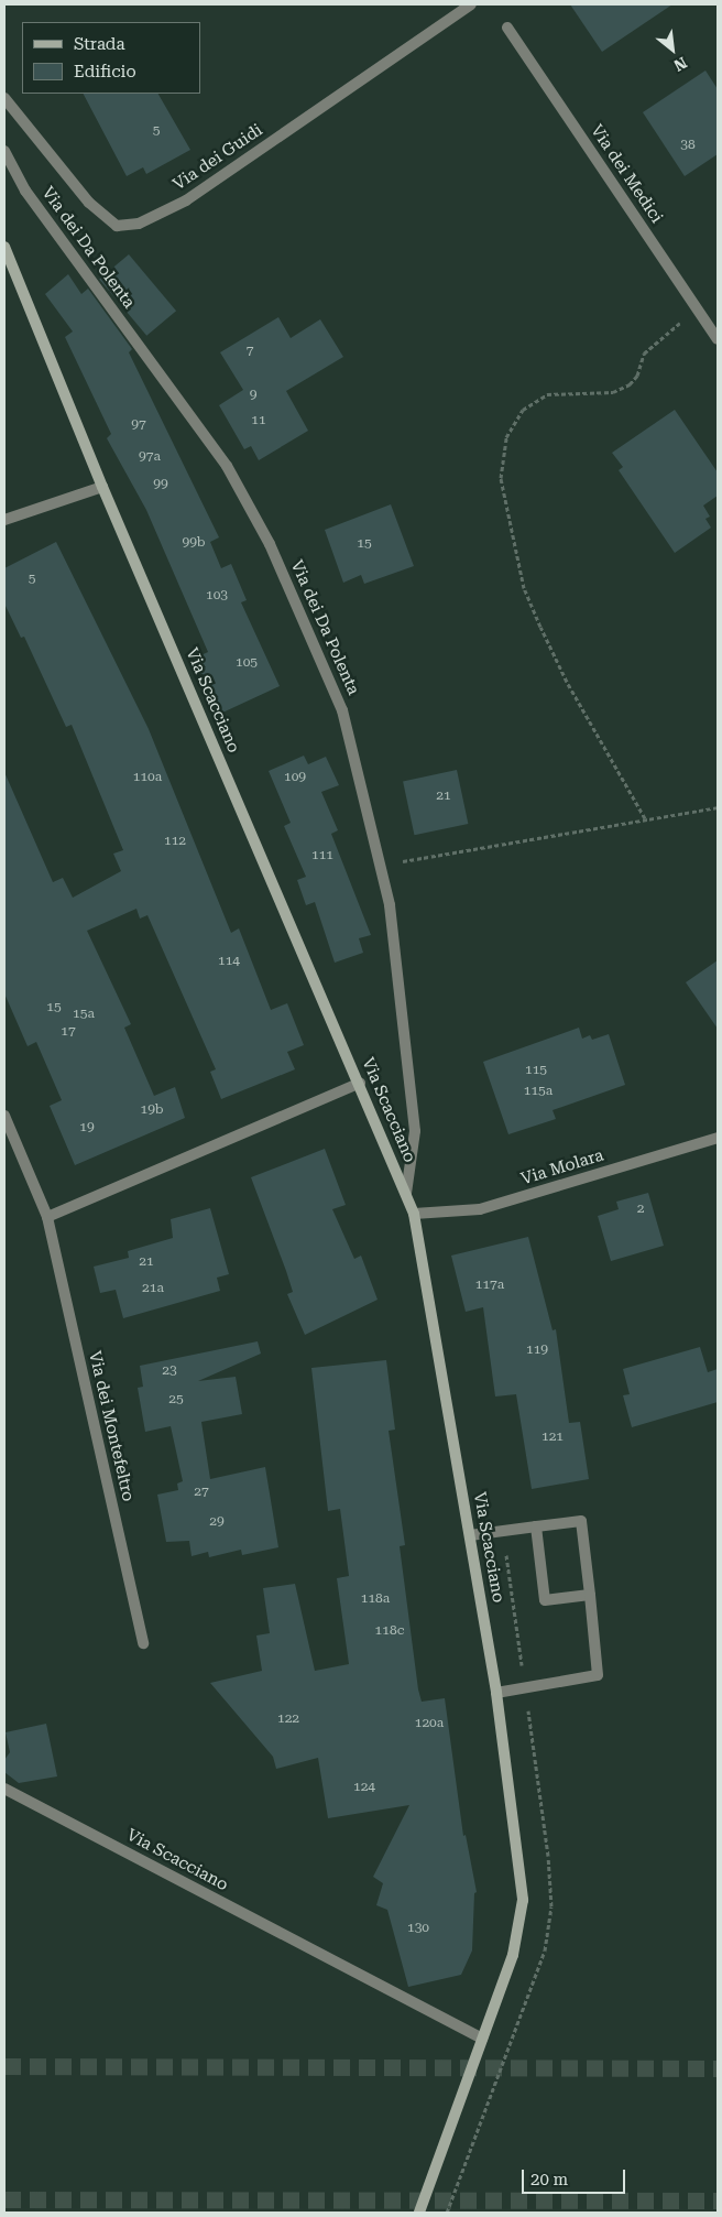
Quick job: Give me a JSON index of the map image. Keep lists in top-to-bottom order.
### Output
{
  "streets": {
    "street": [
      "Via dei Guidi",
      "Via dei Medici",
      "Via dei Da Polenta",
      "Via Scacciano",
      "Via Molara",
      "Via dei Montefeltro"
    ]
  },
  "crossings": [
    ["Via dei Da Polenta", "Via Scacciano"],
    ["Via Scacciano", "Via Molara"]
  ],
  "house_numbers": [
    "5",
    "38",
    "7",
    "9",
    "11",
    "97",
    "97a",
    "99",
    "99b",
    "15",
    "5",
    "103",
    "105",
    "110a",
    "109",
    "21",
    "112",
    "111",
    "114",
    "15",
    "15a",
    "17",
    "115",
    "115a",
    "19b",
    "19",
    "2",
    "21",
    "117a",
    "21a",
    "119",
    "23",
    "25",
    "121",
    "27",
    "29",
    "118a",
    "118c",
    "122",
    "120a",
    "124",
    "130"
  ],
  "legend": ["Strada", "Edificio"],
  "scale_bar": "20 m",
  "north": "bottom right"
}
